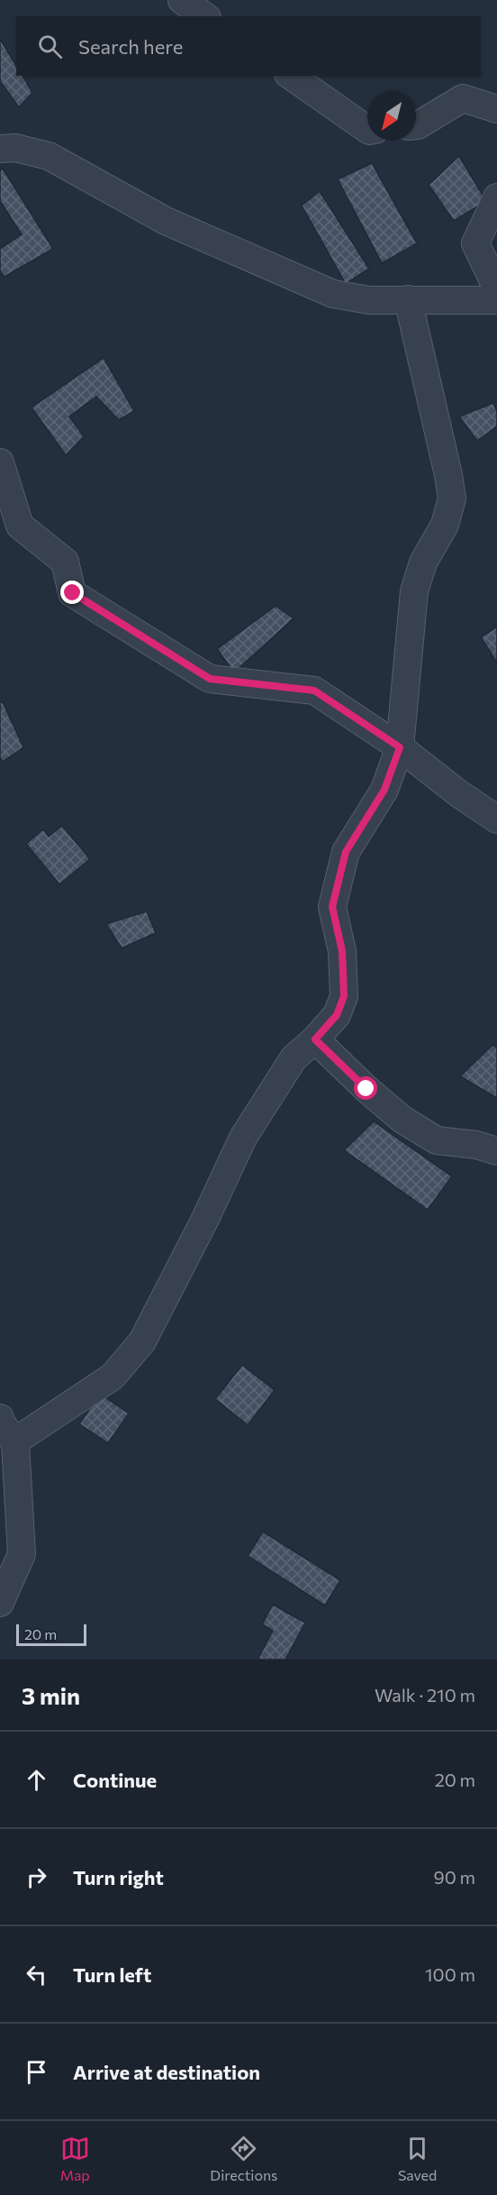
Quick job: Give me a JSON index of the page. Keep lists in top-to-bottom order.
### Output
{
  "scale_bar": "20 m",
  "north": "bottom left",
  "page": {
    "search": "Search here",
    "scale": "20 m",
    "heading": ["3 min", "Walk · 210 m"],
    "list": [
      ["Continue", "20 m"],
      ["Turn right", "90 m"],
      ["Turn left", "100 m"],
      "Arrive at destination"
    ],
    "nav": ["Map", "Directions", "Saved"]
  }
}
